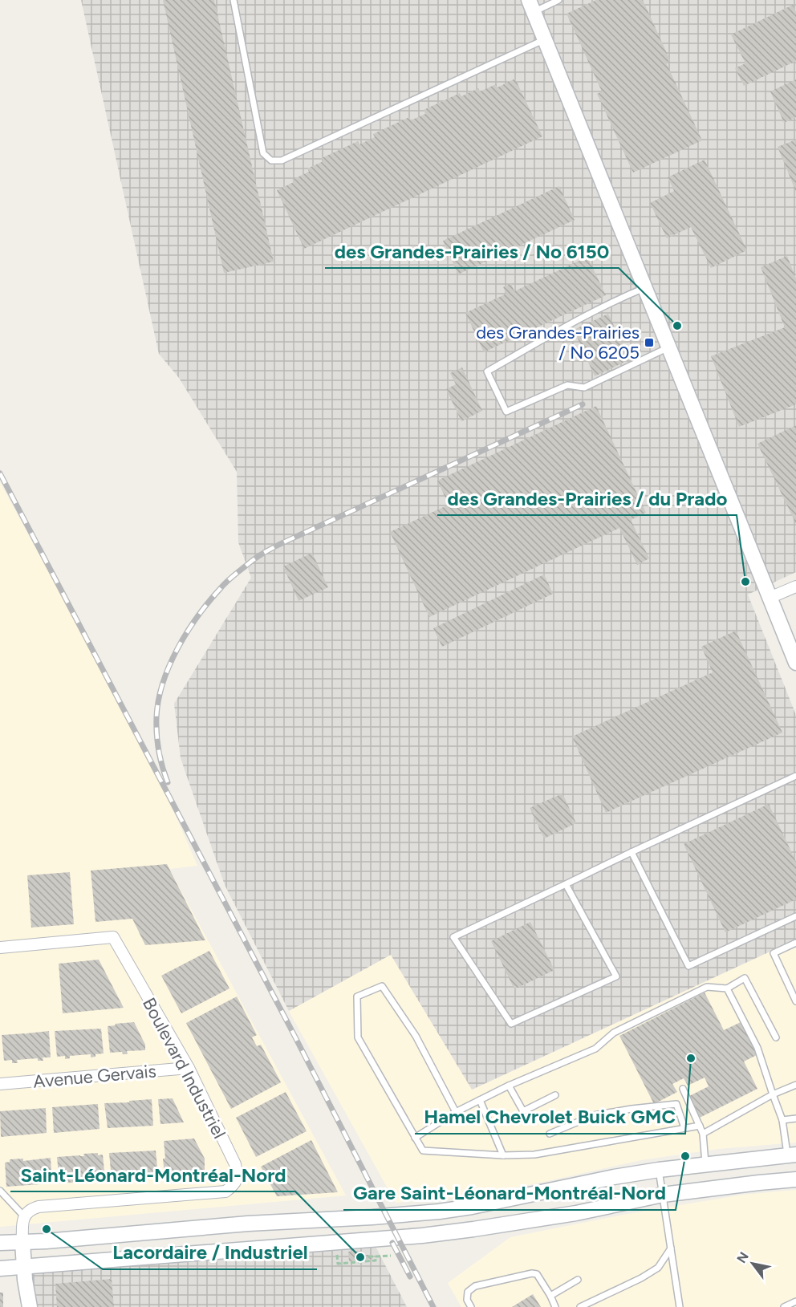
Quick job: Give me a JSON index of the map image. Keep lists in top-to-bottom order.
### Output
{
  "streets": {
    "street": ["Boulevard Industriel", "Avenue Gervais"]
  },
  "crossings": [
    ["Boulevard Industriel", "Avenue Gervais"]
  ],
  "places": {
    "other": [
      "des Grandes-Prairies / No 6150",
      "des Grandes-Prairies / du Prado",
      "Hamel Chevrolet Buick GMC",
      "Gare Saint-Léonard-Montréal-Nord",
      "Lacordaire / Industriel",
      "Saint-Léonard-Montréal-Nord"
    ],
    "transit": ["des Grandes-Prairies / No 6205"]
  },
  "north": "top left"
}
